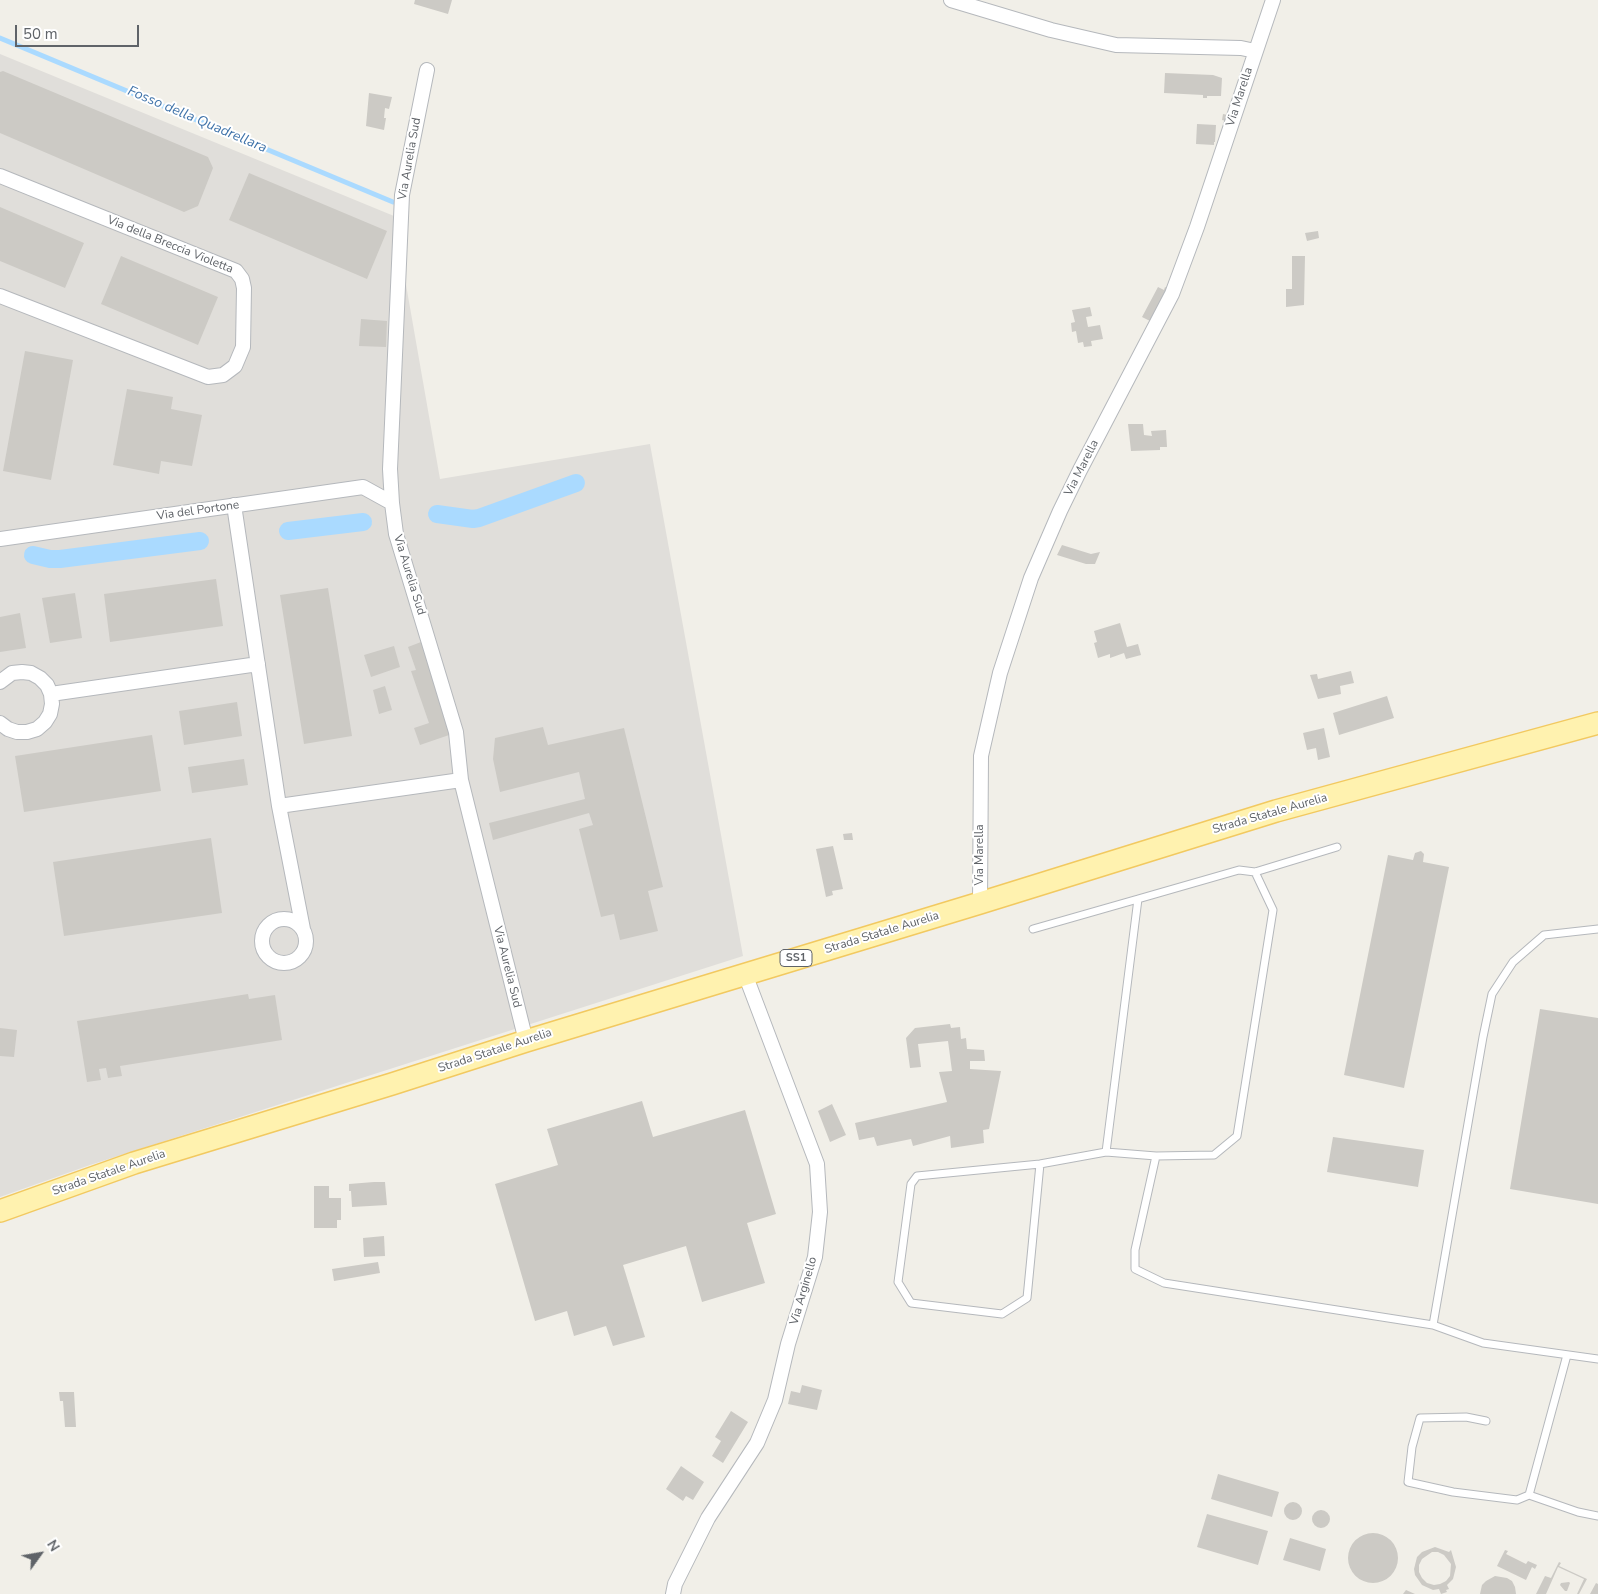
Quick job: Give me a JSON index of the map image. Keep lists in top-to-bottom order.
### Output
{
  "streets": {
    "main road": ["Strada Statale Aurelia", "SS1"],
    "street": [
      "Via Marella",
      "Via Aurelia Sud",
      "Via della Breccia Violetta",
      "Via del Portone",
      "Via Arginello"
    ]
  },
  "crossings": [
    ["Via Marella", "Strada Statale Aurelia"],
    ["Via Aurelia Sud", "Via del Portone"],
    ["Via Aurelia Sud", "Strada Statale Aurelia"],
    ["Strada Statale Aurelia", "Via Arginello"]
  ],
  "water": ["Fosso della Quadrellara"],
  "scale_bar": "50 m",
  "north": "top right"
}
